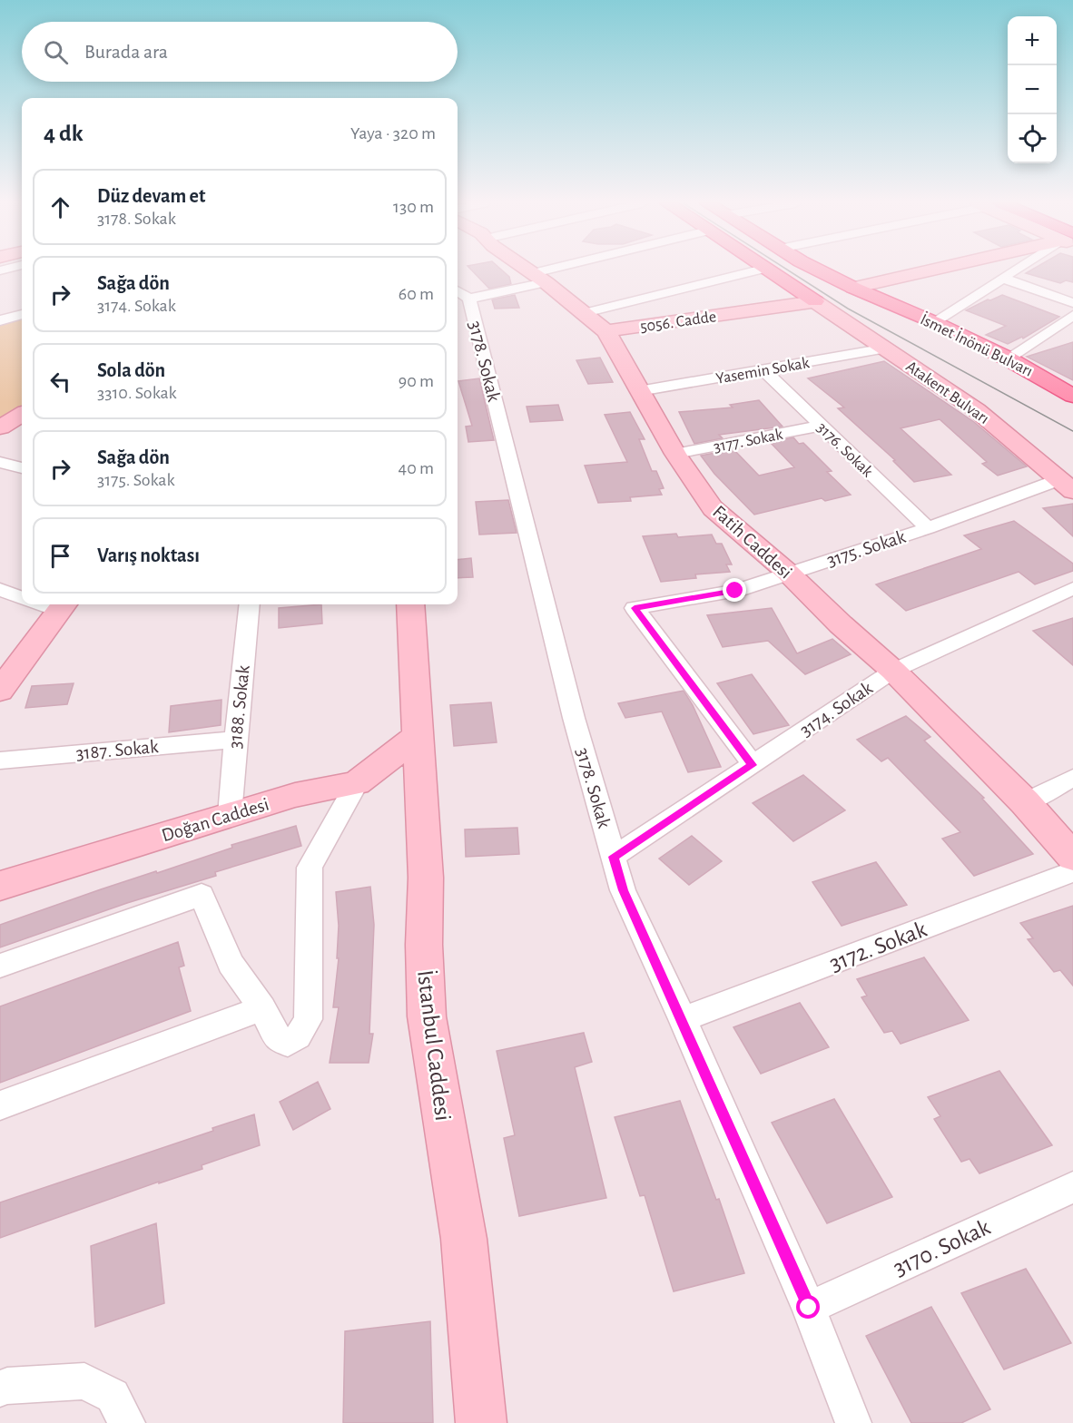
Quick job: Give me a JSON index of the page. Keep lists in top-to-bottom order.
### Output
{
  "streets": {
    "main road": ["İsmet İnönü Bulvarı"],
    "street": [
      "5056. Cadde",
      "3178. Sokak",
      "Yasemin Sokak",
      "Atakent Bulvarı",
      "3177. Sokak",
      "3176. Sokak",
      "Fatih Caddesi",
      "3175. Sokak",
      "3188. Sokak",
      "3174. Sokak",
      "3187. Sokak",
      "Doğan Caddesi",
      "3172. Sokak",
      "İstanbul Caddesi",
      "3170. Sokak"
    ]
  },
  "crossings": [
    ["5056. Cadde", "Atakent Bulvarı"],
    ["5056. Cadde", "Fatih Caddesi"],
    ["3178. Sokak", "3174. Sokak"],
    ["3178. Sokak", "3172. Sokak"],
    ["3178. Sokak", "3170. Sokak"],
    ["Yasemin Sokak", "Atakent Bulvarı"],
    ["Yasemin Sokak", "3176. Sokak"],
    ["Yasemin Sokak", "Fatih Caddesi"],
    ["Atakent Bulvarı", "3175. Sokak"],
    ["3177. Sokak", "3176. Sokak"],
    ["3177. Sokak", "Fatih Caddesi"],
    ["3176. Sokak", "3175. Sokak"],
    ["Fatih Caddesi", "3175. Sokak"],
    ["Fatih Caddesi", "3174. Sokak"],
    ["3175. Sokak", "3174. Sokak"],
    ["3188. Sokak", "3187. Sokak"],
    ["3188. Sokak", "Doğan Caddesi"],
    ["Doğan Caddesi", "İstanbul Caddesi"]
  ],
  "page": {
    "map_buttons": ["+", "−"],
    "search": "Burada ara",
    "heading": ["4 dk", "Yaya · 320 m"],
    "list": [
      ["Düz devam et", "3178. Sokak", "130 m"],
      ["Sağa dön", "3174. Sokak", "60 m"],
      ["Sola dön", "3310. Sokak", "90 m"],
      ["Sağa dön", "3175. Sokak", "40 m"],
      "Varış noktası"
    ]
  }
}
